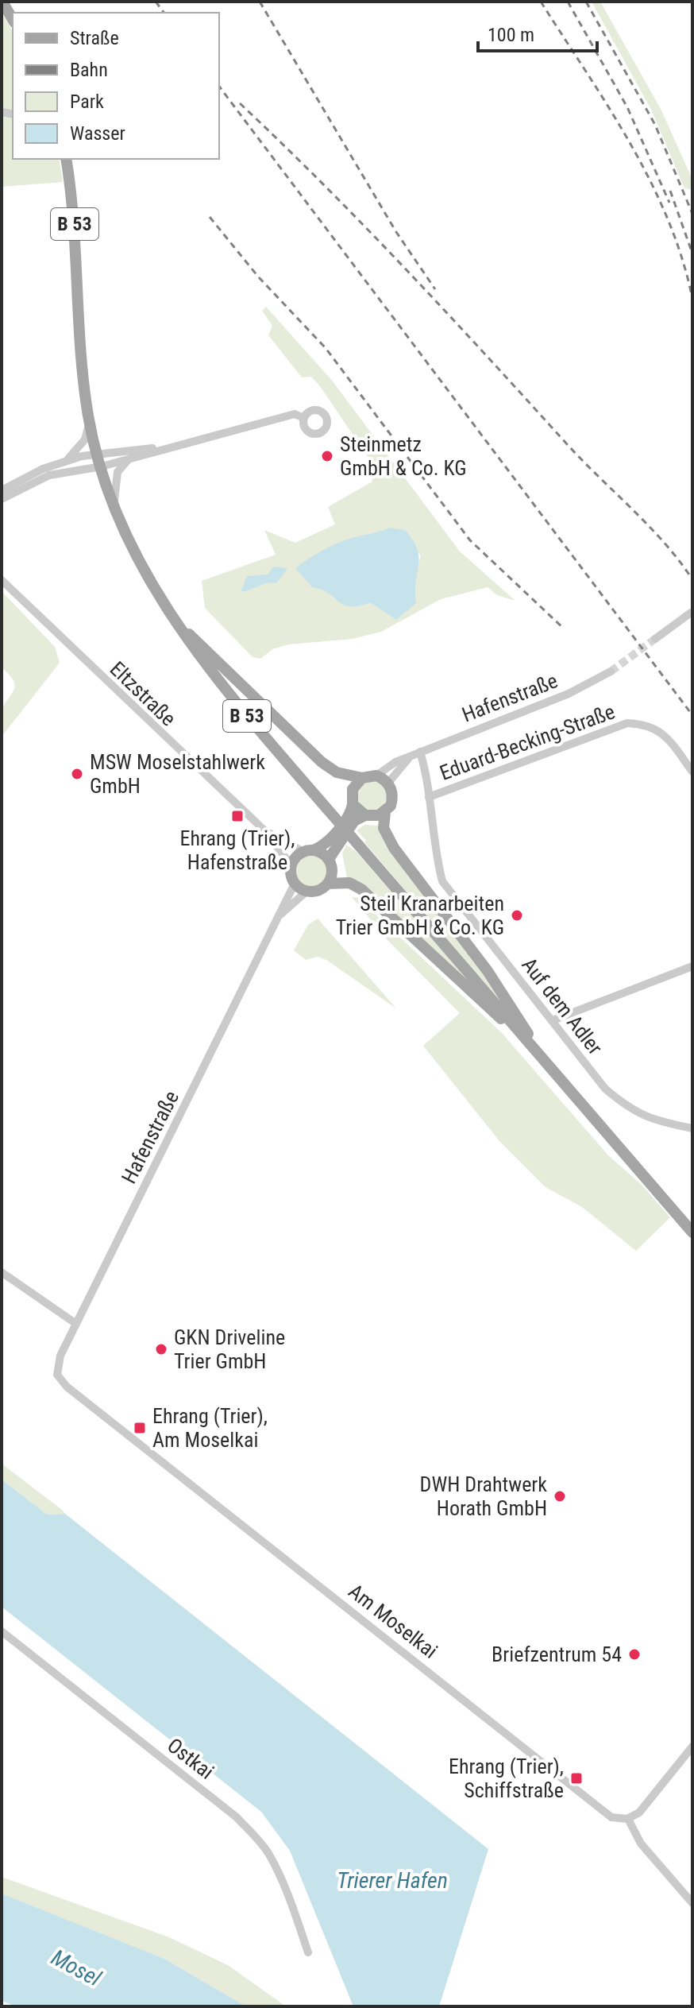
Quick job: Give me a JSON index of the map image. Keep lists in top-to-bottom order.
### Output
{
  "streets": {
    "main road": ["B 53"],
    "street": [
      "Eltzstraße",
      "Hafenstraße",
      "Eduard-Becking-Straße",
      "Auf dem Adler",
      "Am Moselkai",
      "Ostkai"
    ]
  },
  "crossings": [
    ["B 53", "Eltzstraße"],
    ["B 53", "Hafenstraße"],
    ["Eltzstraße", "Hafenstraße"],
    ["Hafenstraße", "Auf dem Adler"],
    ["Hafenstraße", "Am Moselkai"],
    ["Eduard-Becking-Straße", "Auf dem Adler"]
  ],
  "water": ["Trierer Hafen", "Mosel"],
  "places": {
    "other": [
      "Steinmetz GmbH & Co. KG",
      "MSW Moselstahlwerk GmbH",
      "Steil Kranarbeiten Trier GmbH & Co. KG",
      "GKN Driveline Trier GmbH",
      "DWH Drahtwerk Horath GmbH",
      "Briefzentrum 54"
    ],
    "transit": ["Ehrang (Trier), Hafenstraße", "Ehrang (Trier), Am Moselkai", "Ehrang (Trier), Schiffstraße"]
  },
  "legend": [
    "Straße",
    "Bahn",
    "Park",
    "Wasser"
  ],
  "scale_bar": "100 m"
}
